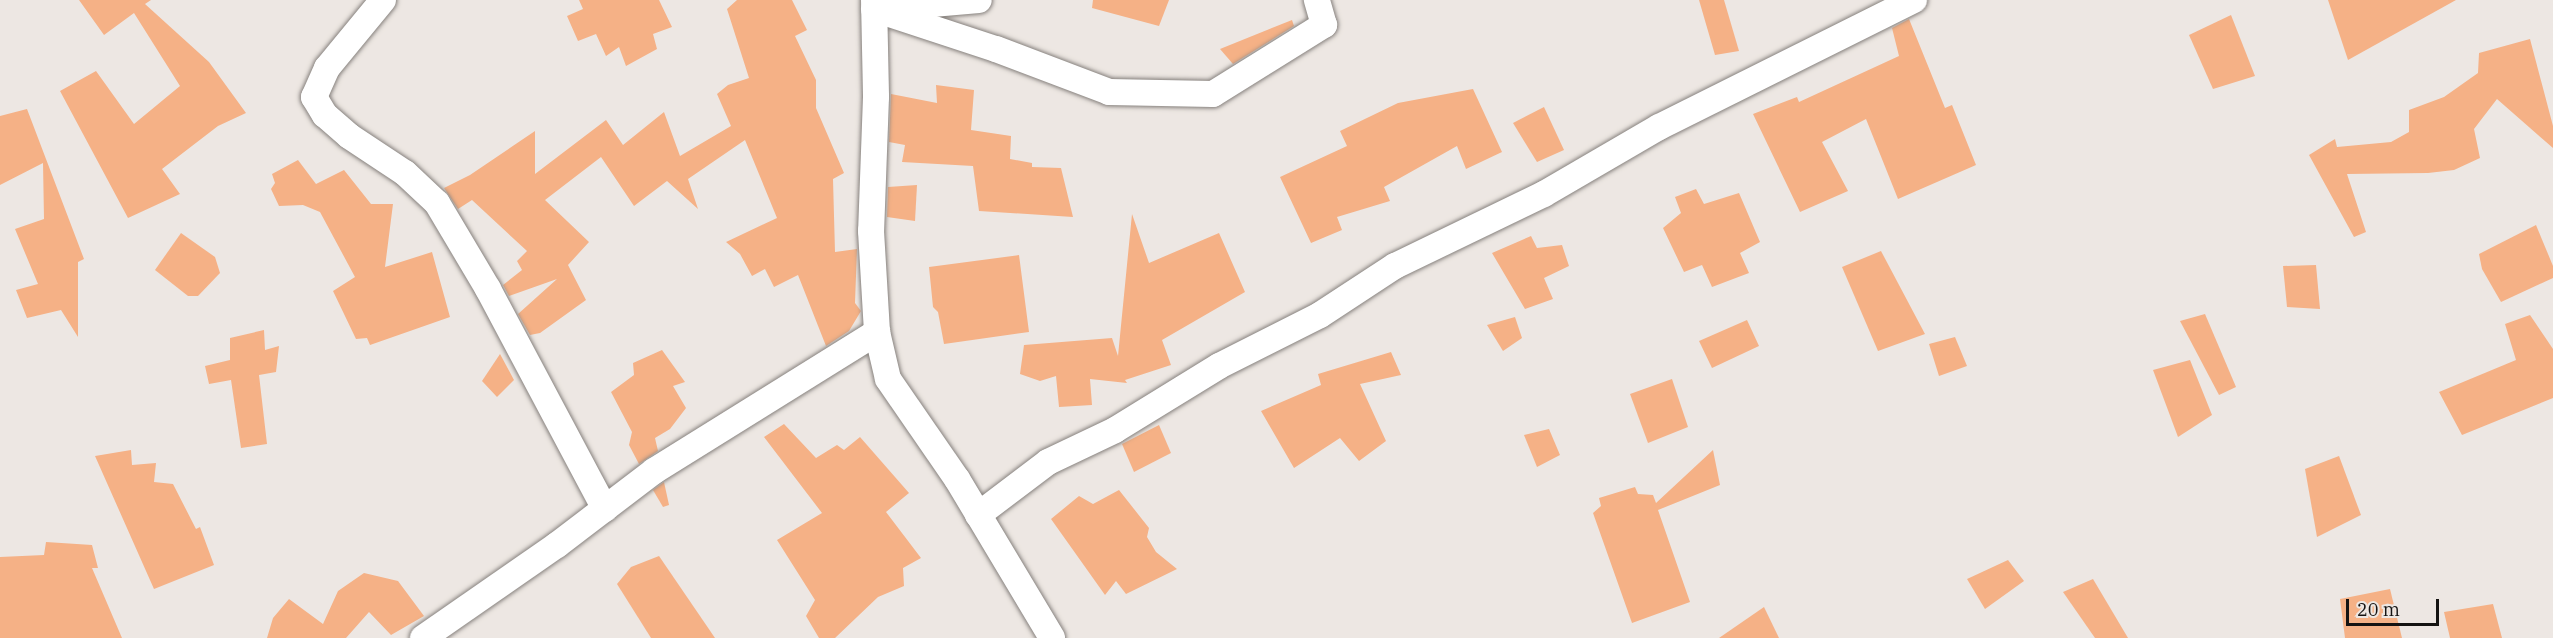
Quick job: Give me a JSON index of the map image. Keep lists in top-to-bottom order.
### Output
{
  "scale_bar": "20 m"
}
